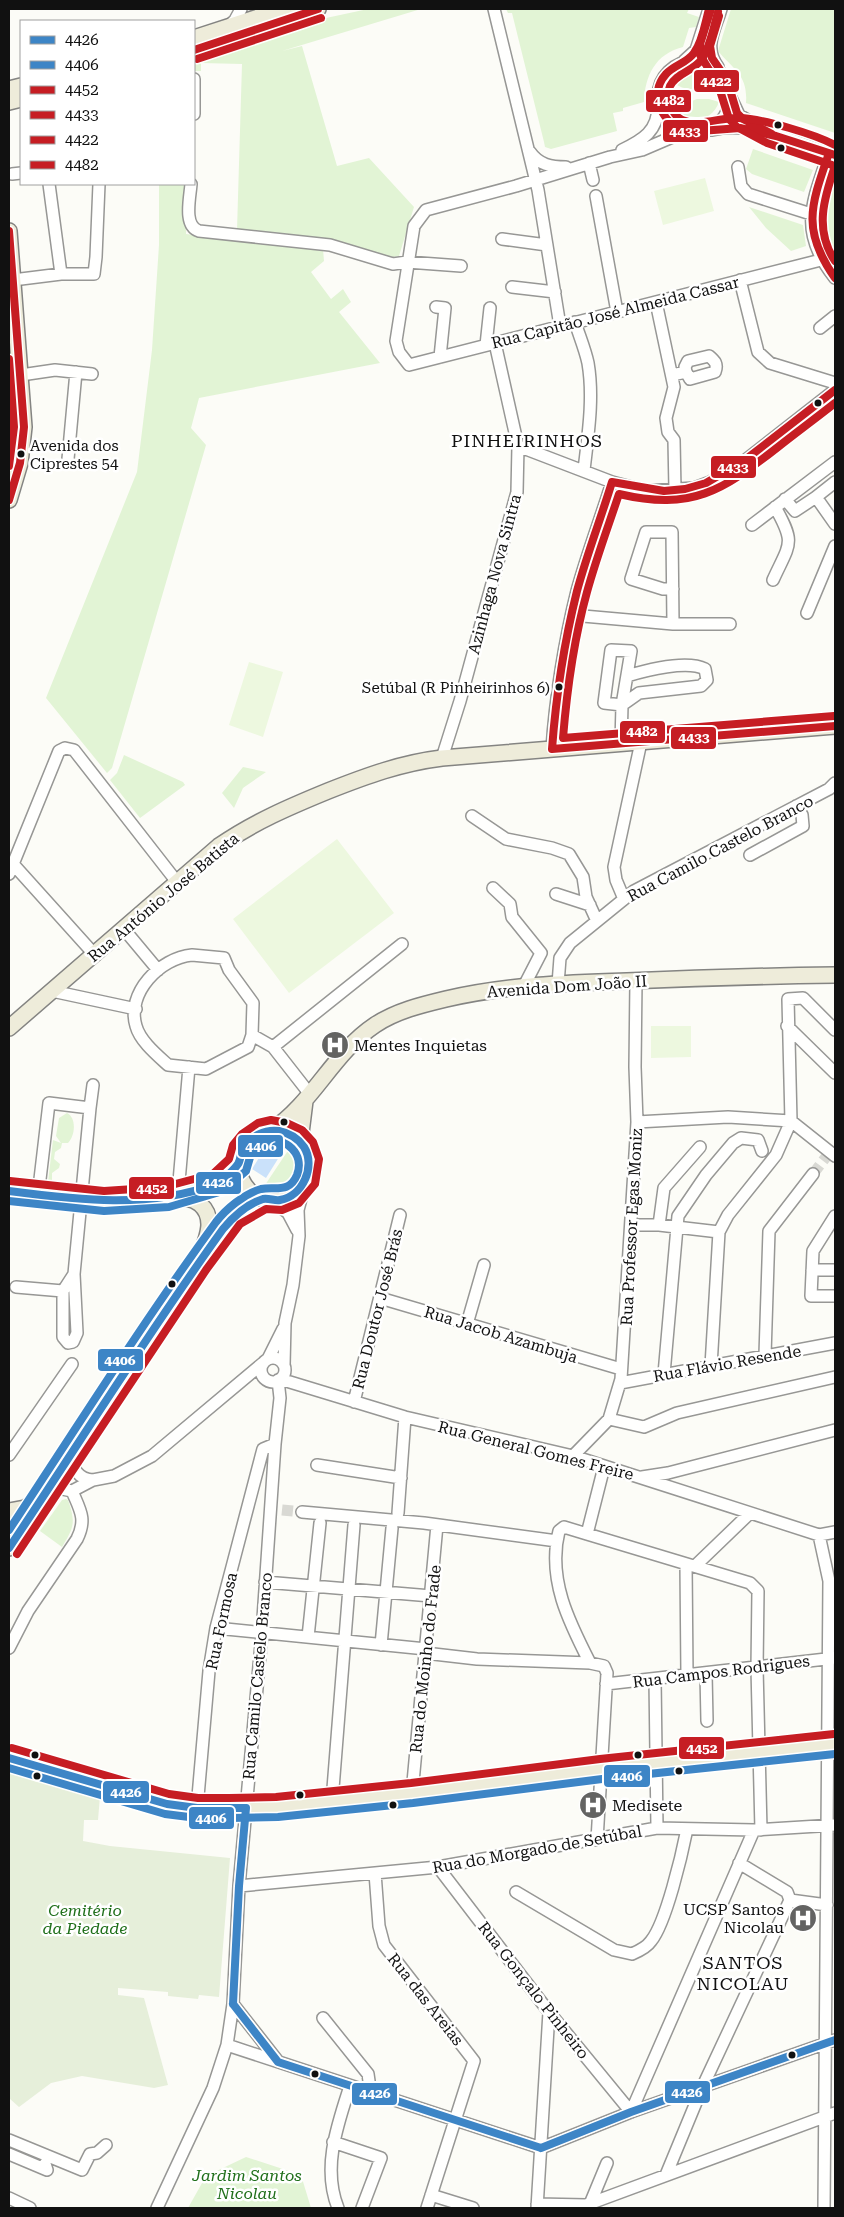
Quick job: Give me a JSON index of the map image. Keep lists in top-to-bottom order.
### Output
{
  "streets": {
    "main road": ["Rua António José Batista", "Avenida Dom João II"],
    "street": [
      "Rua Capitão José Almeida Cassar",
      "Azinhaga Nova Sintra",
      "Rua Camilo Castelo Branco",
      "Rua Professor Egas Moniz",
      "Rua Doutor José Brás",
      "Rua Jacob Azambuja",
      "Rua Flávio Resende",
      "Rua General Gomes Freire",
      "Rua Formosa",
      "Rua do Moinho do Frade",
      "Rua Campos Rodrigues",
      "Rua do Morgado de Setúbal",
      "Rua Gonçalo Pinheiro",
      "Rua das Areias"
    ]
  },
  "crossings": [
    ["Rua Capitão José Almeida Cassar", "Azinhaga Nova Sintra"],
    ["Azinhaga Nova Sintra", "Rua António José Batista"],
    ["Rua Camilo Castelo Branco", "Avenida Dom João II"],
    ["Rua Camilo Castelo Branco", "Rua General Gomes Freire"],
    ["Rua Camilo Castelo Branco", "Rua Formosa"],
    ["Rua Camilo Castelo Branco", "Rua Campos Rodrigues"],
    ["Rua Camilo Castelo Branco", "Rua do Morgado de Setúbal"],
    ["Avenida Dom João II", "Rua Professor Egas Moniz"],
    ["Rua Professor Egas Moniz", "Rua Jacob Azambuja"],
    ["Rua Professor Egas Moniz", "Rua Flávio Resende"],
    ["Rua Professor Egas Moniz", "Rua General Gomes Freire"],
    ["Rua Doutor José Brás", "Rua Jacob Azambuja"],
    ["Rua Doutor José Brás", "Rua General Gomes Freire"],
    ["Rua Jacob Azambuja", "Rua Flávio Resende"],
    ["Rua Formosa", "Rua Campos Rodrigues"],
    ["Rua do Moinho do Frade", "Rua Campos Rodrigues"],
    ["Rua do Morgado de Setúbal", "Rua Gonçalo Pinheiro"],
    ["Rua do Morgado de Setúbal", "Rua das Areias"]
  ],
  "districts": ["PINHEIRINHOS", "SANTOS NICOLAU"],
  "parks": ["Cemitério da Piedade", "Jardim Santos Nicolau"],
  "places": {
    "other": ["Avenida dos Ciprestes 54", "Setúbal (R Pinheirinhos 6)"],
    "hospital": ["Mentes Inquietas", "Medisete", "UCSP Santos Nicolau"]
  },
  "lines": [
    "transit line 4433",
    "transit line 4422",
    "transit line 4482",
    "transit line 4452",
    "transit line 4426",
    "transit line 4406"
  ],
  "legend": [
    "4426",
    "4406",
    "4452",
    "4433",
    "4422",
    "4482"
  ]
}
